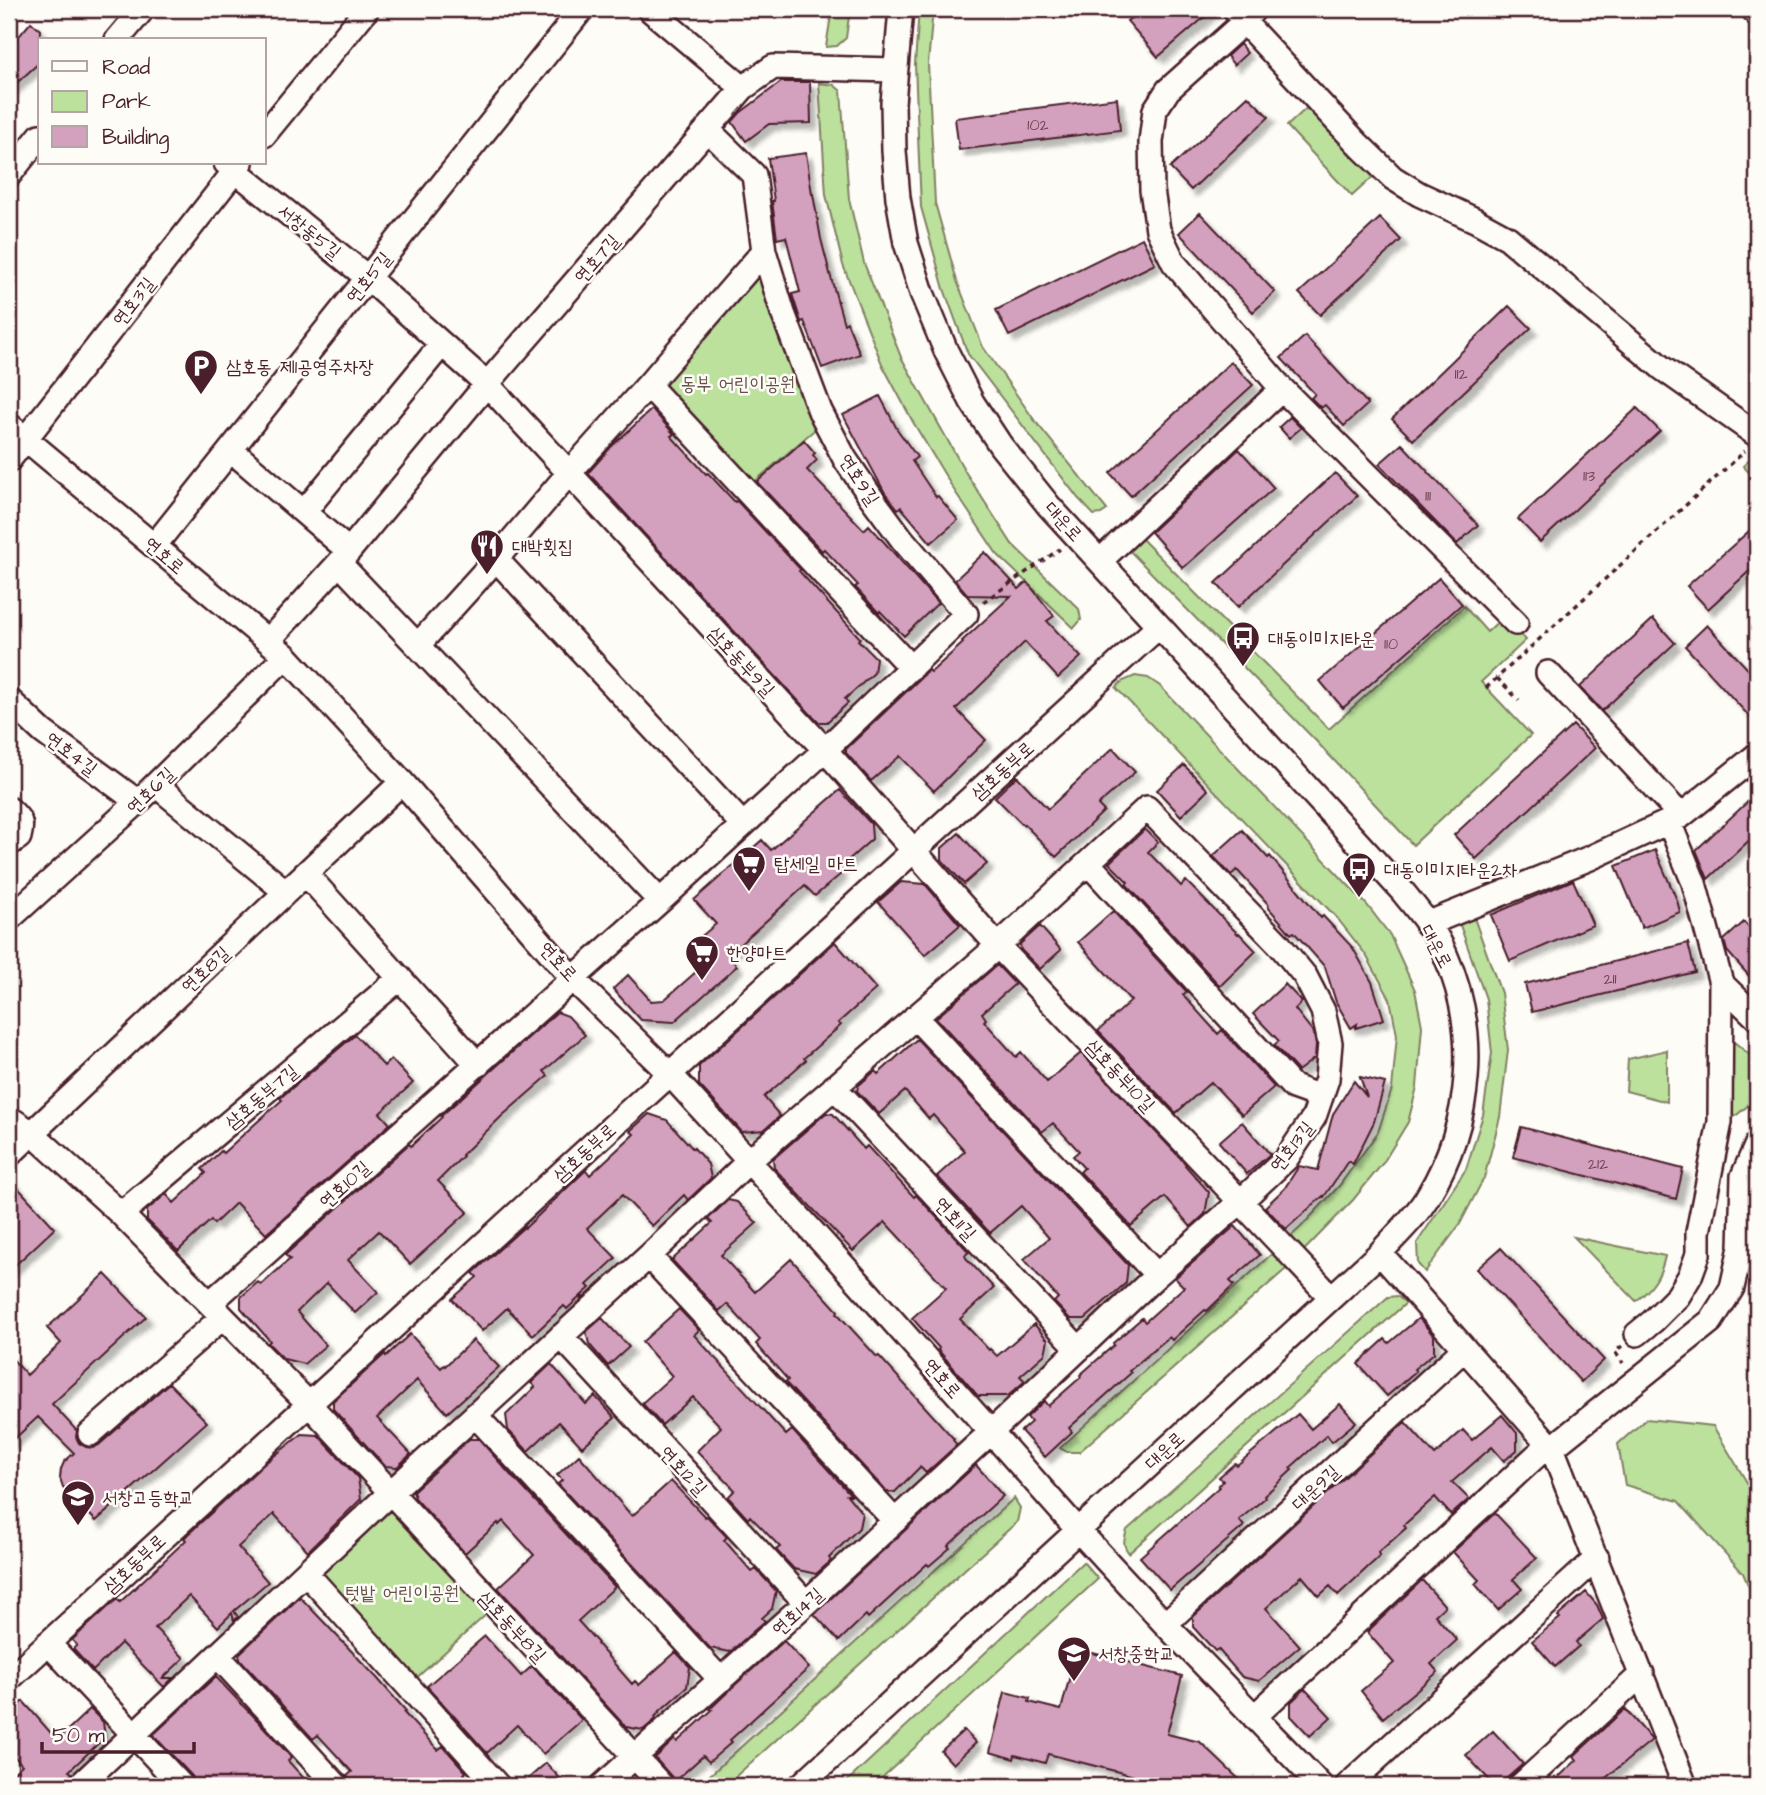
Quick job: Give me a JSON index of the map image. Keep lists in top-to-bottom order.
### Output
{
  "streets": {
    "street": [
      "서창동5길",
      "연호7길",
      "연호5길",
      "연호3길",
      "연호9길",
      "대운로",
      "연호로",
      "삼호동부9길",
      "연호4길",
      "삼호동부로",
      "연호6길",
      "연호8길",
      "삼호동부10길",
      "삼호동부7길",
      "연호13길",
      "연호10길",
      "연호11길",
      "연호12길",
      "대운9길",
      "연호14길",
      "삼호동부8길"
    ]
  },
  "crossings": [
    ["서창동5길", "연호7길"],
    ["서창동5길", "연호5길"],
    ["서창동5길", "연호3길"],
    ["서창동5길", "삼호동부9길"],
    ["연호7길", "연호9길"],
    ["연호7길", "대운로"],
    ["연호7길", "연호로"],
    ["연호7길", "삼호동부9길"],
    ["연호5길", "연호로"],
    ["연호3길", "연호로"],
    ["대운로", "연호로"],
    ["대운로", "삼호동부로"],
    ["대운로", "삼호동부10길"],
    ["연호로", "삼호동부로"],
    ["연호로", "연호6길"],
    ["연호로", "연호8길"],
    ["연호로", "연호13길"],
    ["연호로", "연호10길"],
    ["연호로", "연호14길"],
    ["삼호동부9길", "삼호동부로"],
    ["삼호동부9길", "삼호동부10길"],
    ["연호4길", "연호6길"],
    ["삼호동부로", "삼호동부10길"],
    ["삼호동부로", "삼호동부8길"],
    ["삼호동부10길", "연호13길"],
    ["연호13길", "연호11길"],
    ["연호13길", "연호14길"],
    ["연호12길", "연호14길"],
    ["연호14길", "삼호동부8길"]
  ],
  "parks": ["동부 어린이공원", "텃밭 어린이공원"],
  "places": {
    "parking": ["삼호동 제1공영주차장"],
    "restaurant": ["대박횟집"],
    "bus stop": ["대동이미지타운", "대동이미지타운2차"],
    "supermarket": ["탑세일 마트", "한양마트"],
    "school or university": ["서창고등학교", "서창중학교"]
  },
  "house_numbers": [
    "102",
    "112",
    "113",
    "111",
    "110",
    "211",
    "212"
  ],
  "legend": ["Road", "Park", "Building"],
  "scale_bar": "50 m"
}
